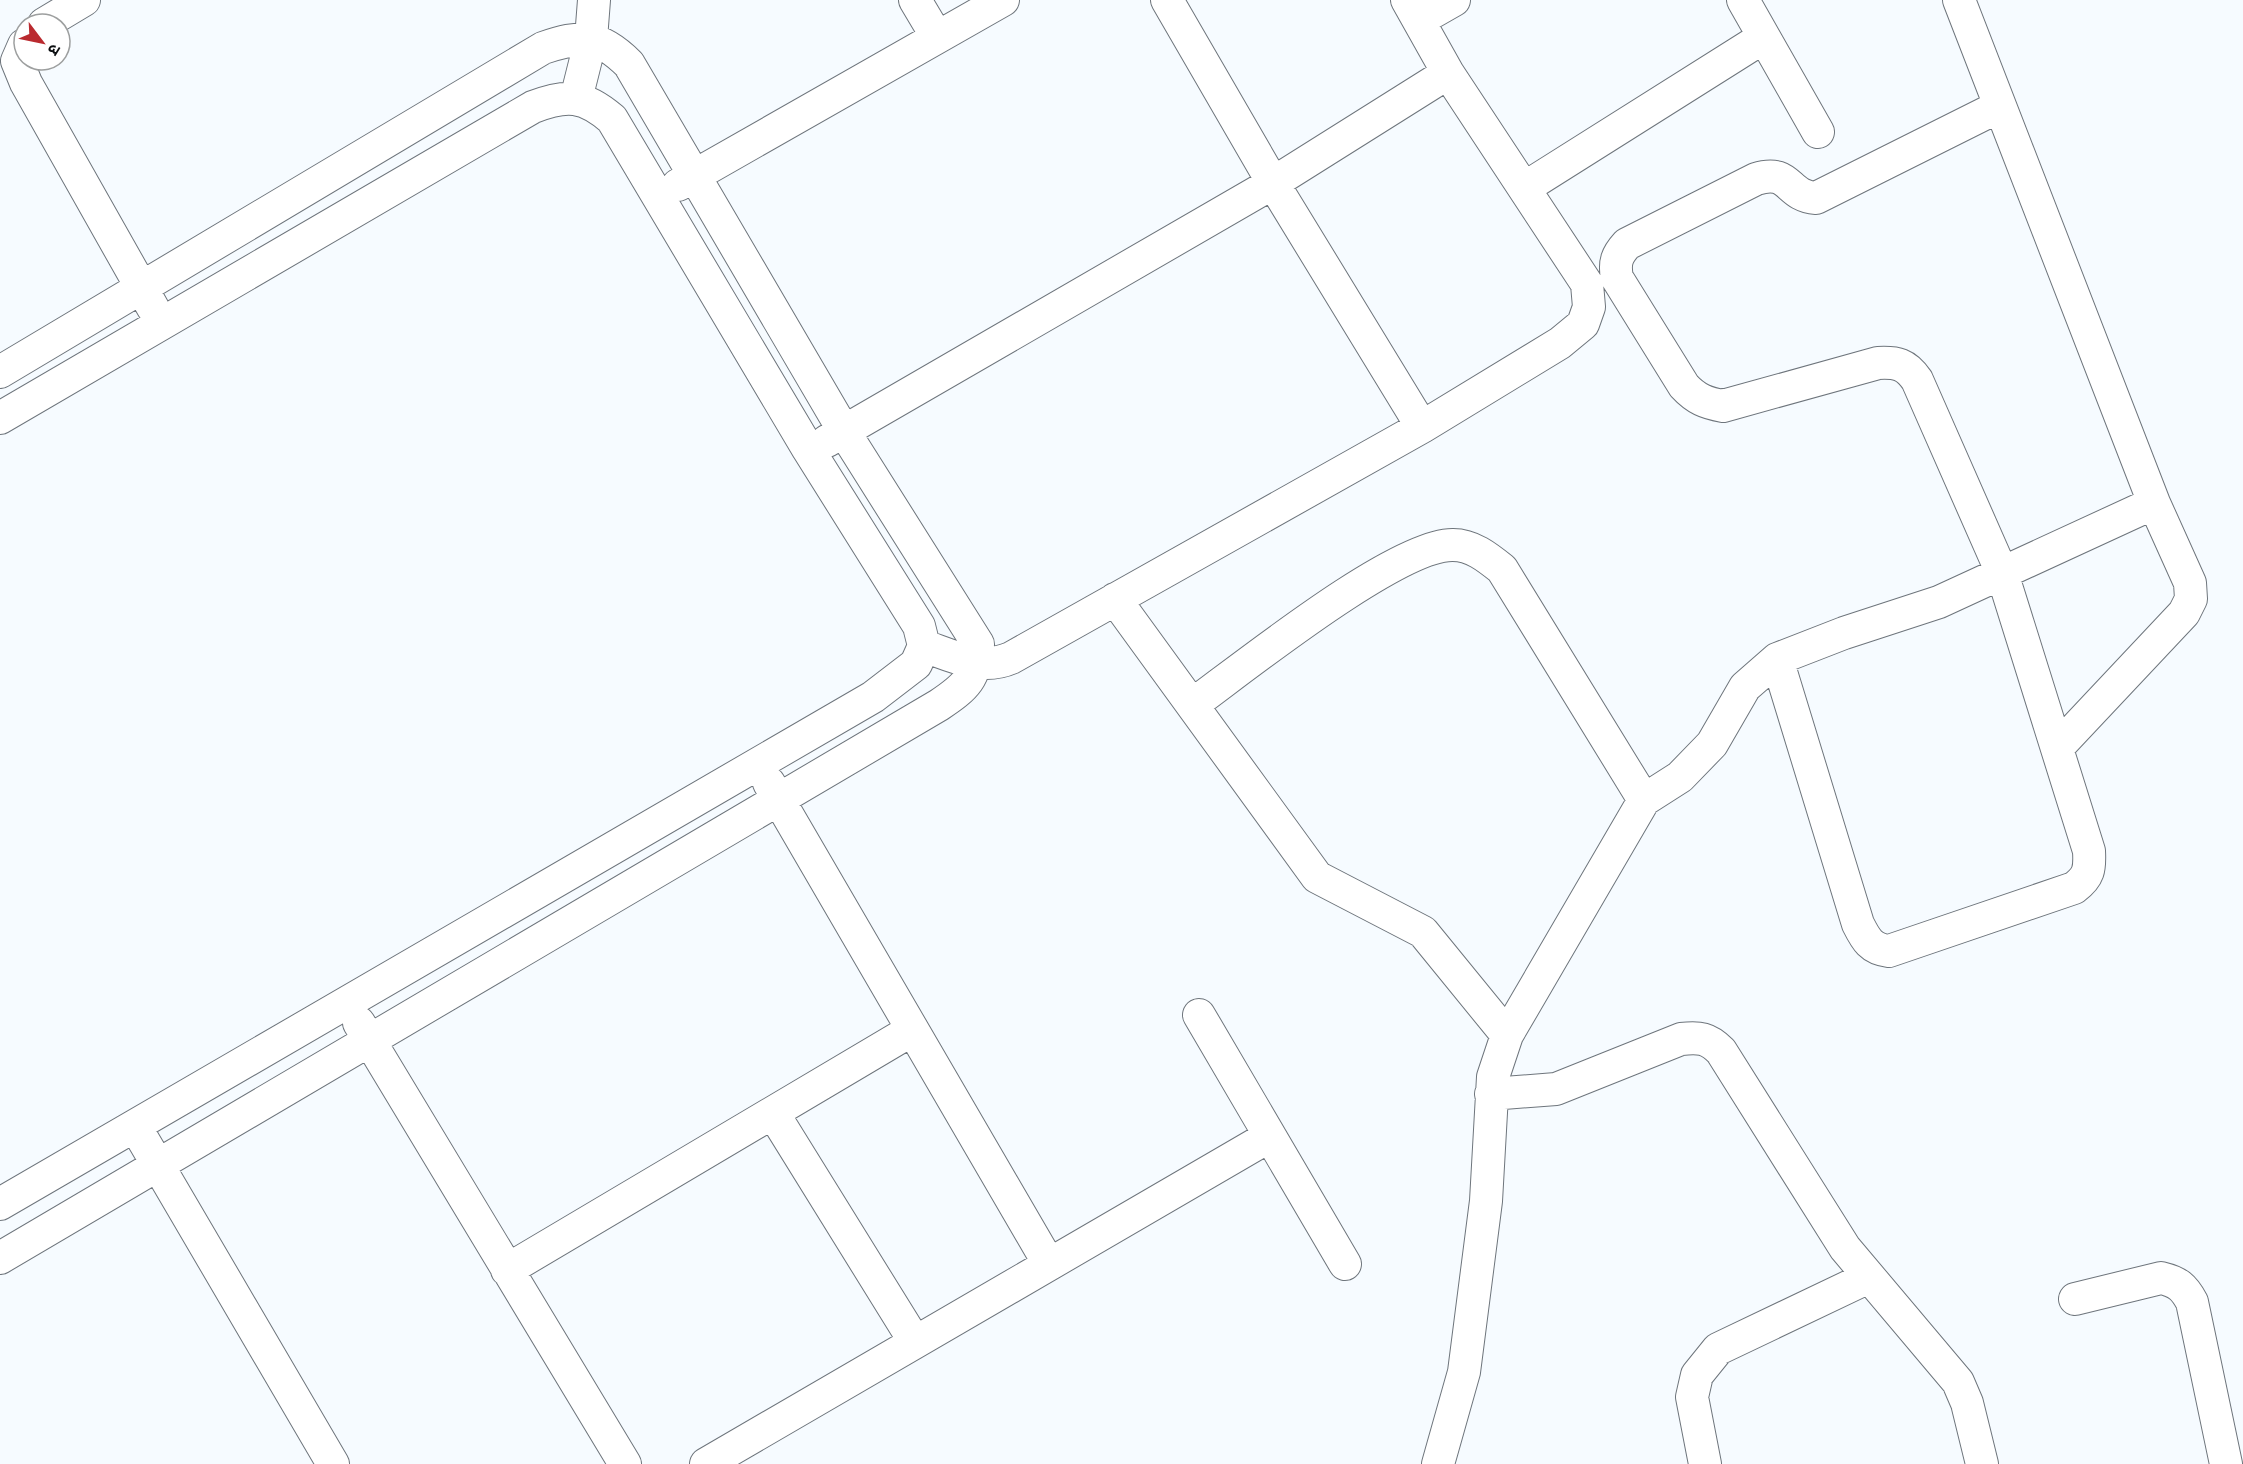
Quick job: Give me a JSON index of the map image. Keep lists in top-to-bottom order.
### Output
{
  "north": "bottom right"
}
